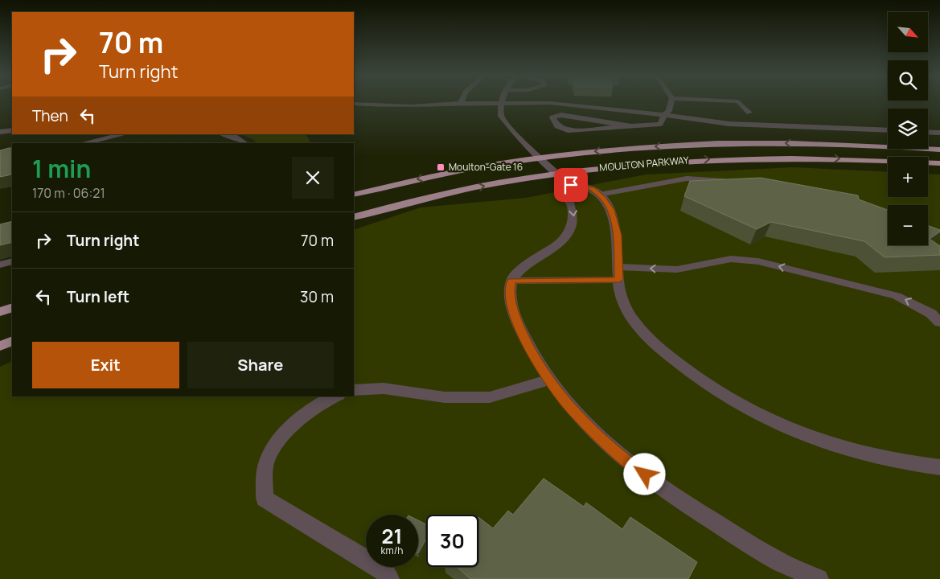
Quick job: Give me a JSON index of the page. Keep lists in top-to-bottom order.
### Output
{
  "streets": {
    "main road": ["MOULTON PARKWAY"]
  },
  "places": {
    "transit": ["Moulton-Gate 16"]
  },
  "north": "bottom right",
  "page": {
    "map_buttons": ["+", "−"],
    "turn": ["70 m", "Turn right"],
    "then": "Then",
    "heading": ["1 min", "170 m · 06:21"],
    "list": [
      {
        "name": "Turn right",
        "value": "70 m"
      },
      {
        "name": "Turn left",
        "value": "30 m"
      }
    ],
    "buttons": ["Exit", "Share"],
    "speed": "21 km/h",
    "limit": "30"
  }
}
